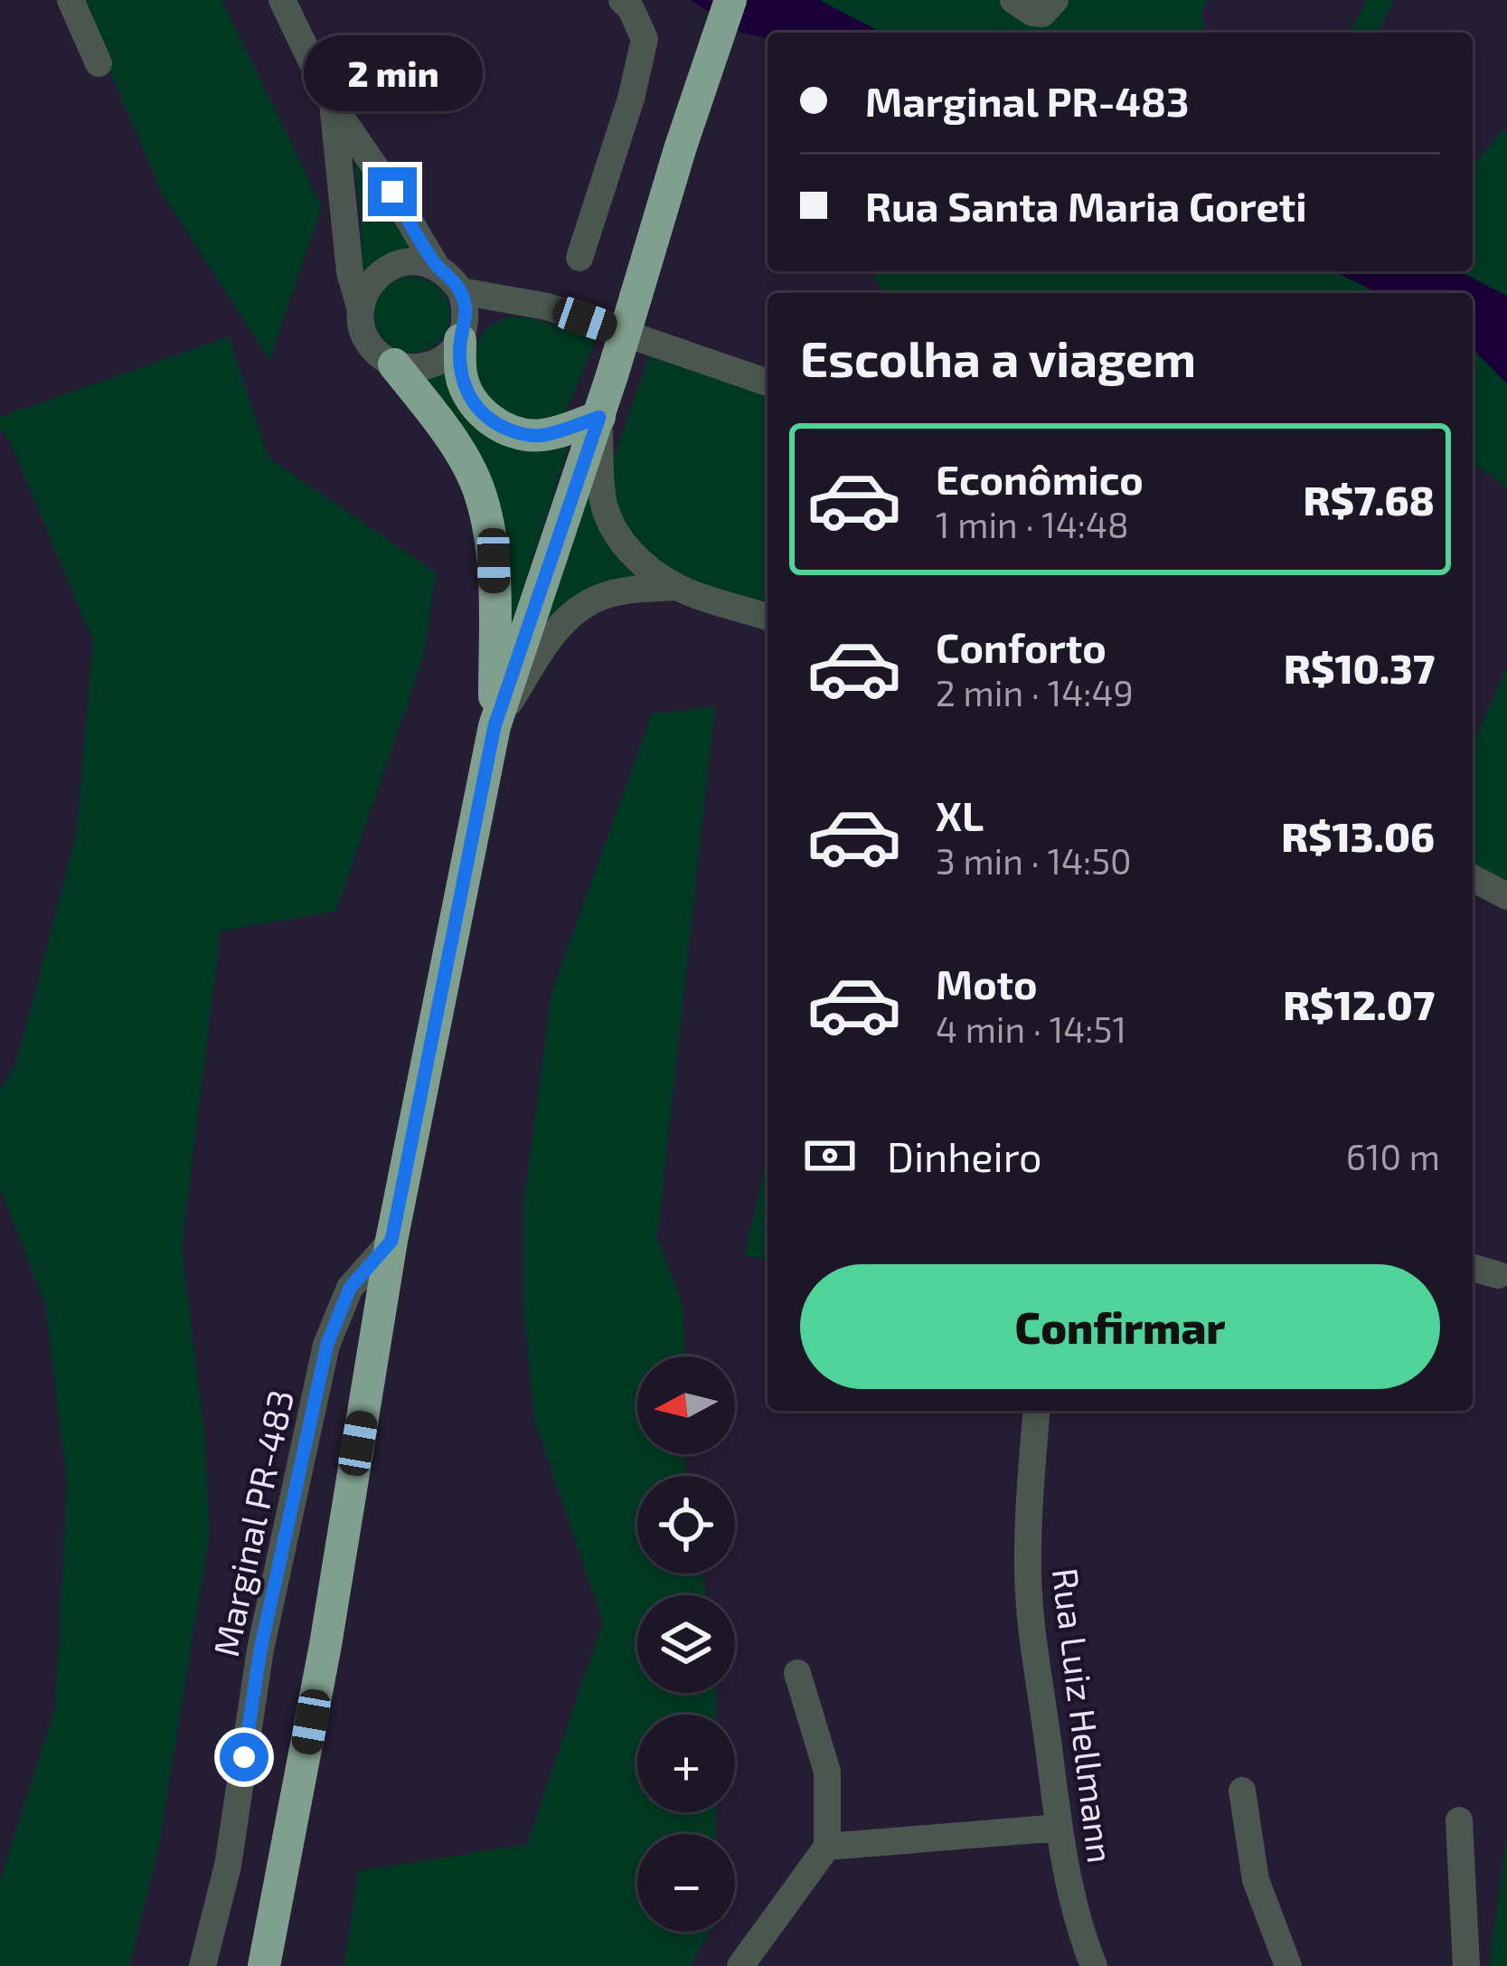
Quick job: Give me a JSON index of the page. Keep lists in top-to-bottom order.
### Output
{
  "streets": {
    "street": ["Marginal PR-483", "Rua Luiz Hellmann"]
  },
  "north": "left",
  "page": {
    "banner": ["Marginal PR-483", "Rua Santa Maria Goreti"],
    "bubble": "2 min",
    "heading": "Escolha a viagem",
    "list": [
      {
        "name": "Econômico",
        "note": "1 min · 14:48",
        "value": "R$7.68"
      },
      {
        "name": "Conforto",
        "note": "2 min · 14:49",
        "value": "R$10.37"
      },
      {
        "name": "XL",
        "note": "3 min · 14:50",
        "value": "R$13.06"
      },
      {
        "name": "Moto",
        "note": "4 min · 14:51",
        "value": "R$12.07"
      }
    ],
    "pay": ["Dinheiro", "610 m"],
    "buttons": "Confirmar",
    "map_buttons": ["+", "−"]
  }
}
